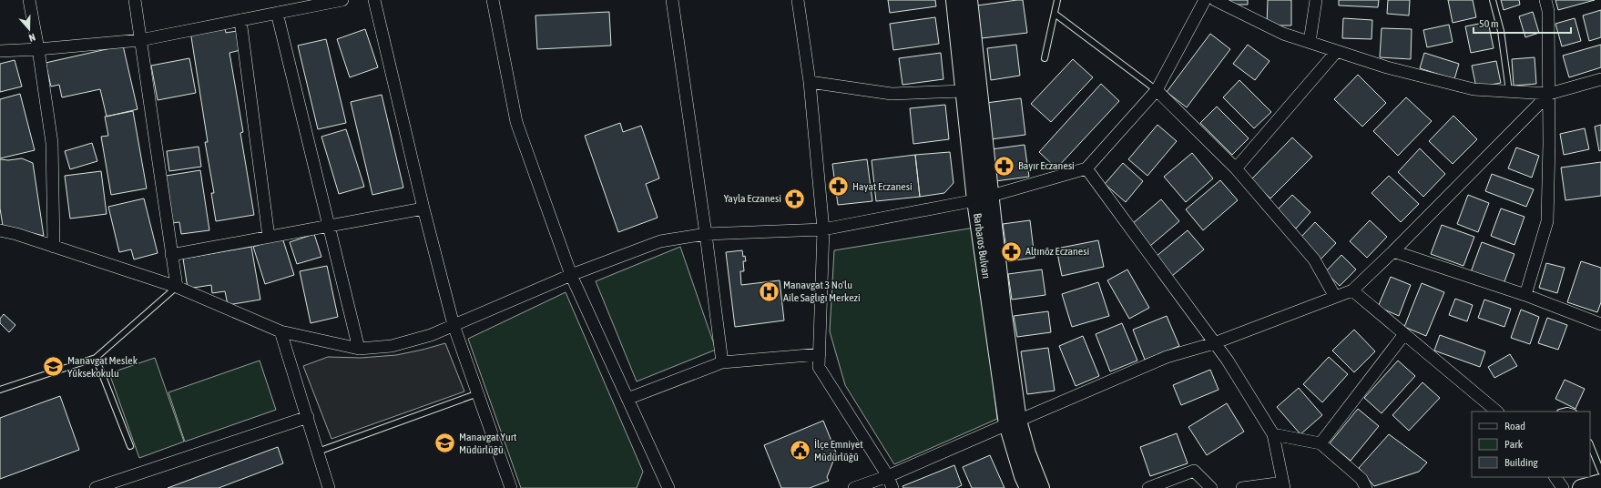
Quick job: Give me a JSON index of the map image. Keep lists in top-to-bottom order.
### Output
{
  "streets": {
    "street": ["Barbaros Bulvarı"]
  },
  "places": {
    "pharmacy": [
      "Bayır Eczanesi",
      "Hayat Eczanesi",
      "Yayla Eczanesi",
      "Altınöz Eczanesi"
    ],
    "hospital": ["Manavgat 3 No'lu Aile Sağlığı Merkezi"],
    "school or university": ["Manavgat Meslek Yüksekokulu", "Manavgat Yurt Müdürlüğü"],
    "public building": ["İlçe Emniyet Müdürlüğü"]
  },
  "legend": ["Road", "Park", "Building"],
  "scale_bar": "50 m",
  "north": "bottom"
}
